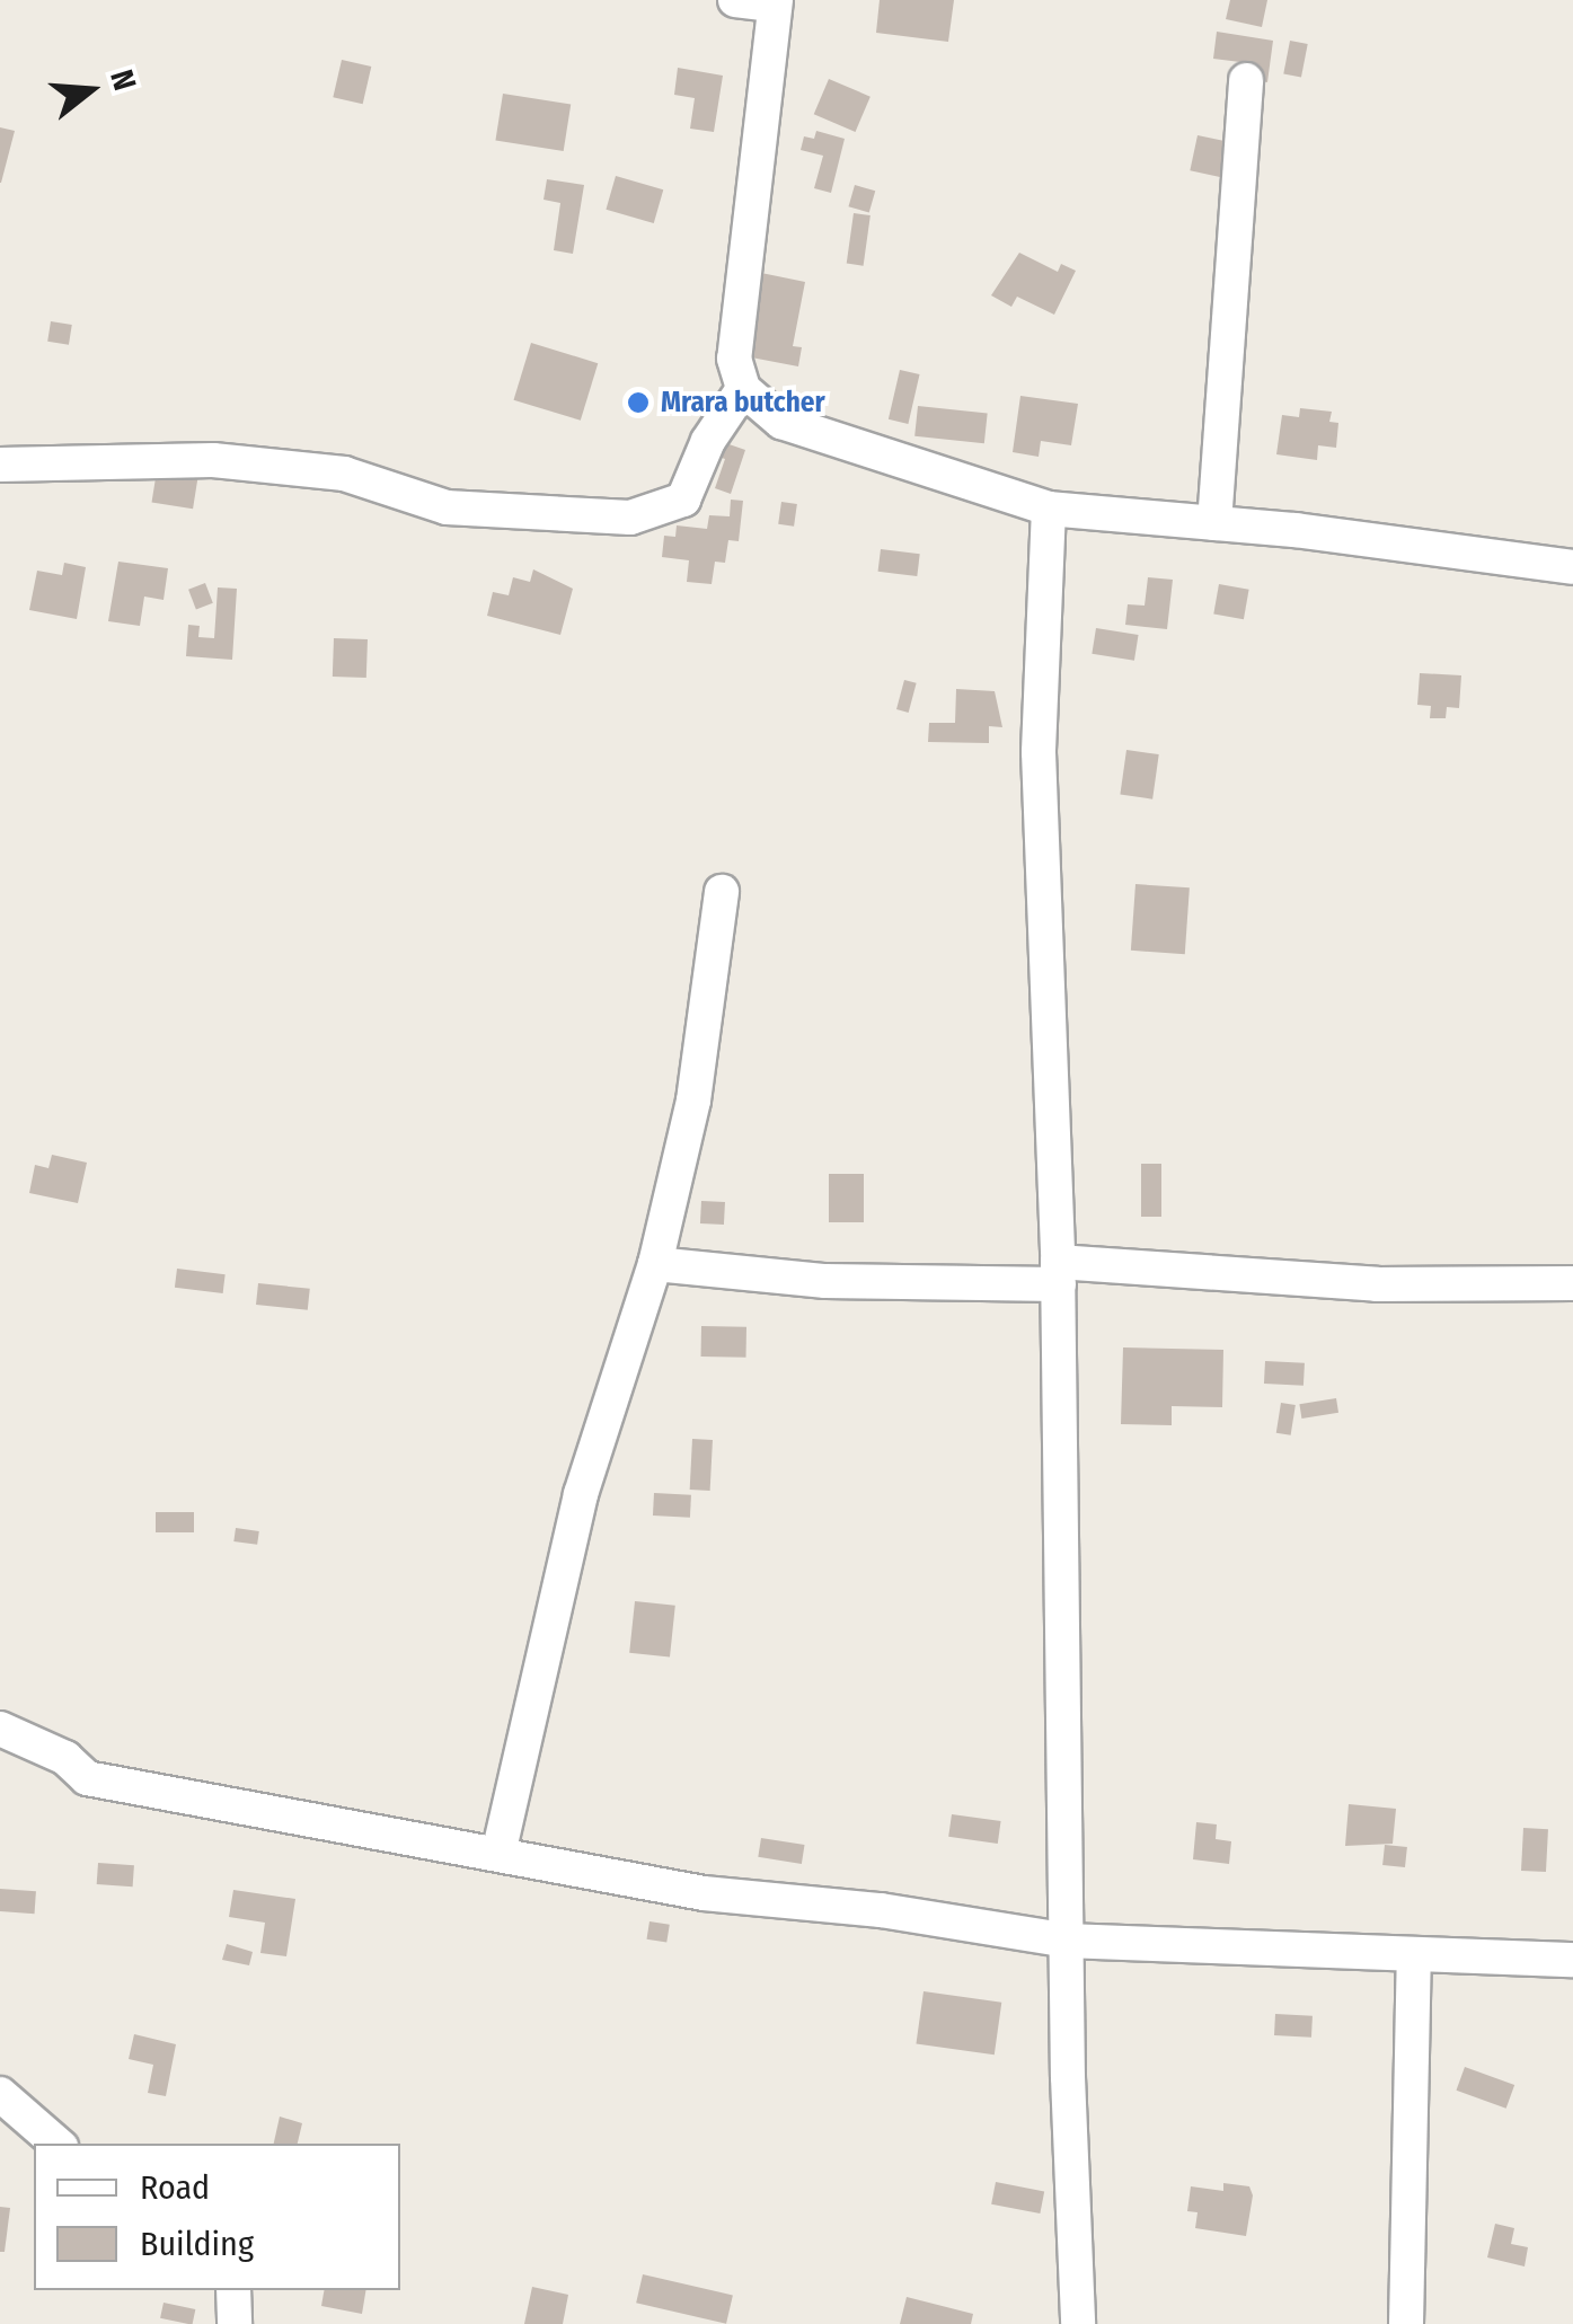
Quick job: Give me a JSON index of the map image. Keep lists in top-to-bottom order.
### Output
{
  "places": ["Mrara butcher"],
  "legend": ["Road", "Building"],
  "north": "right"
}
